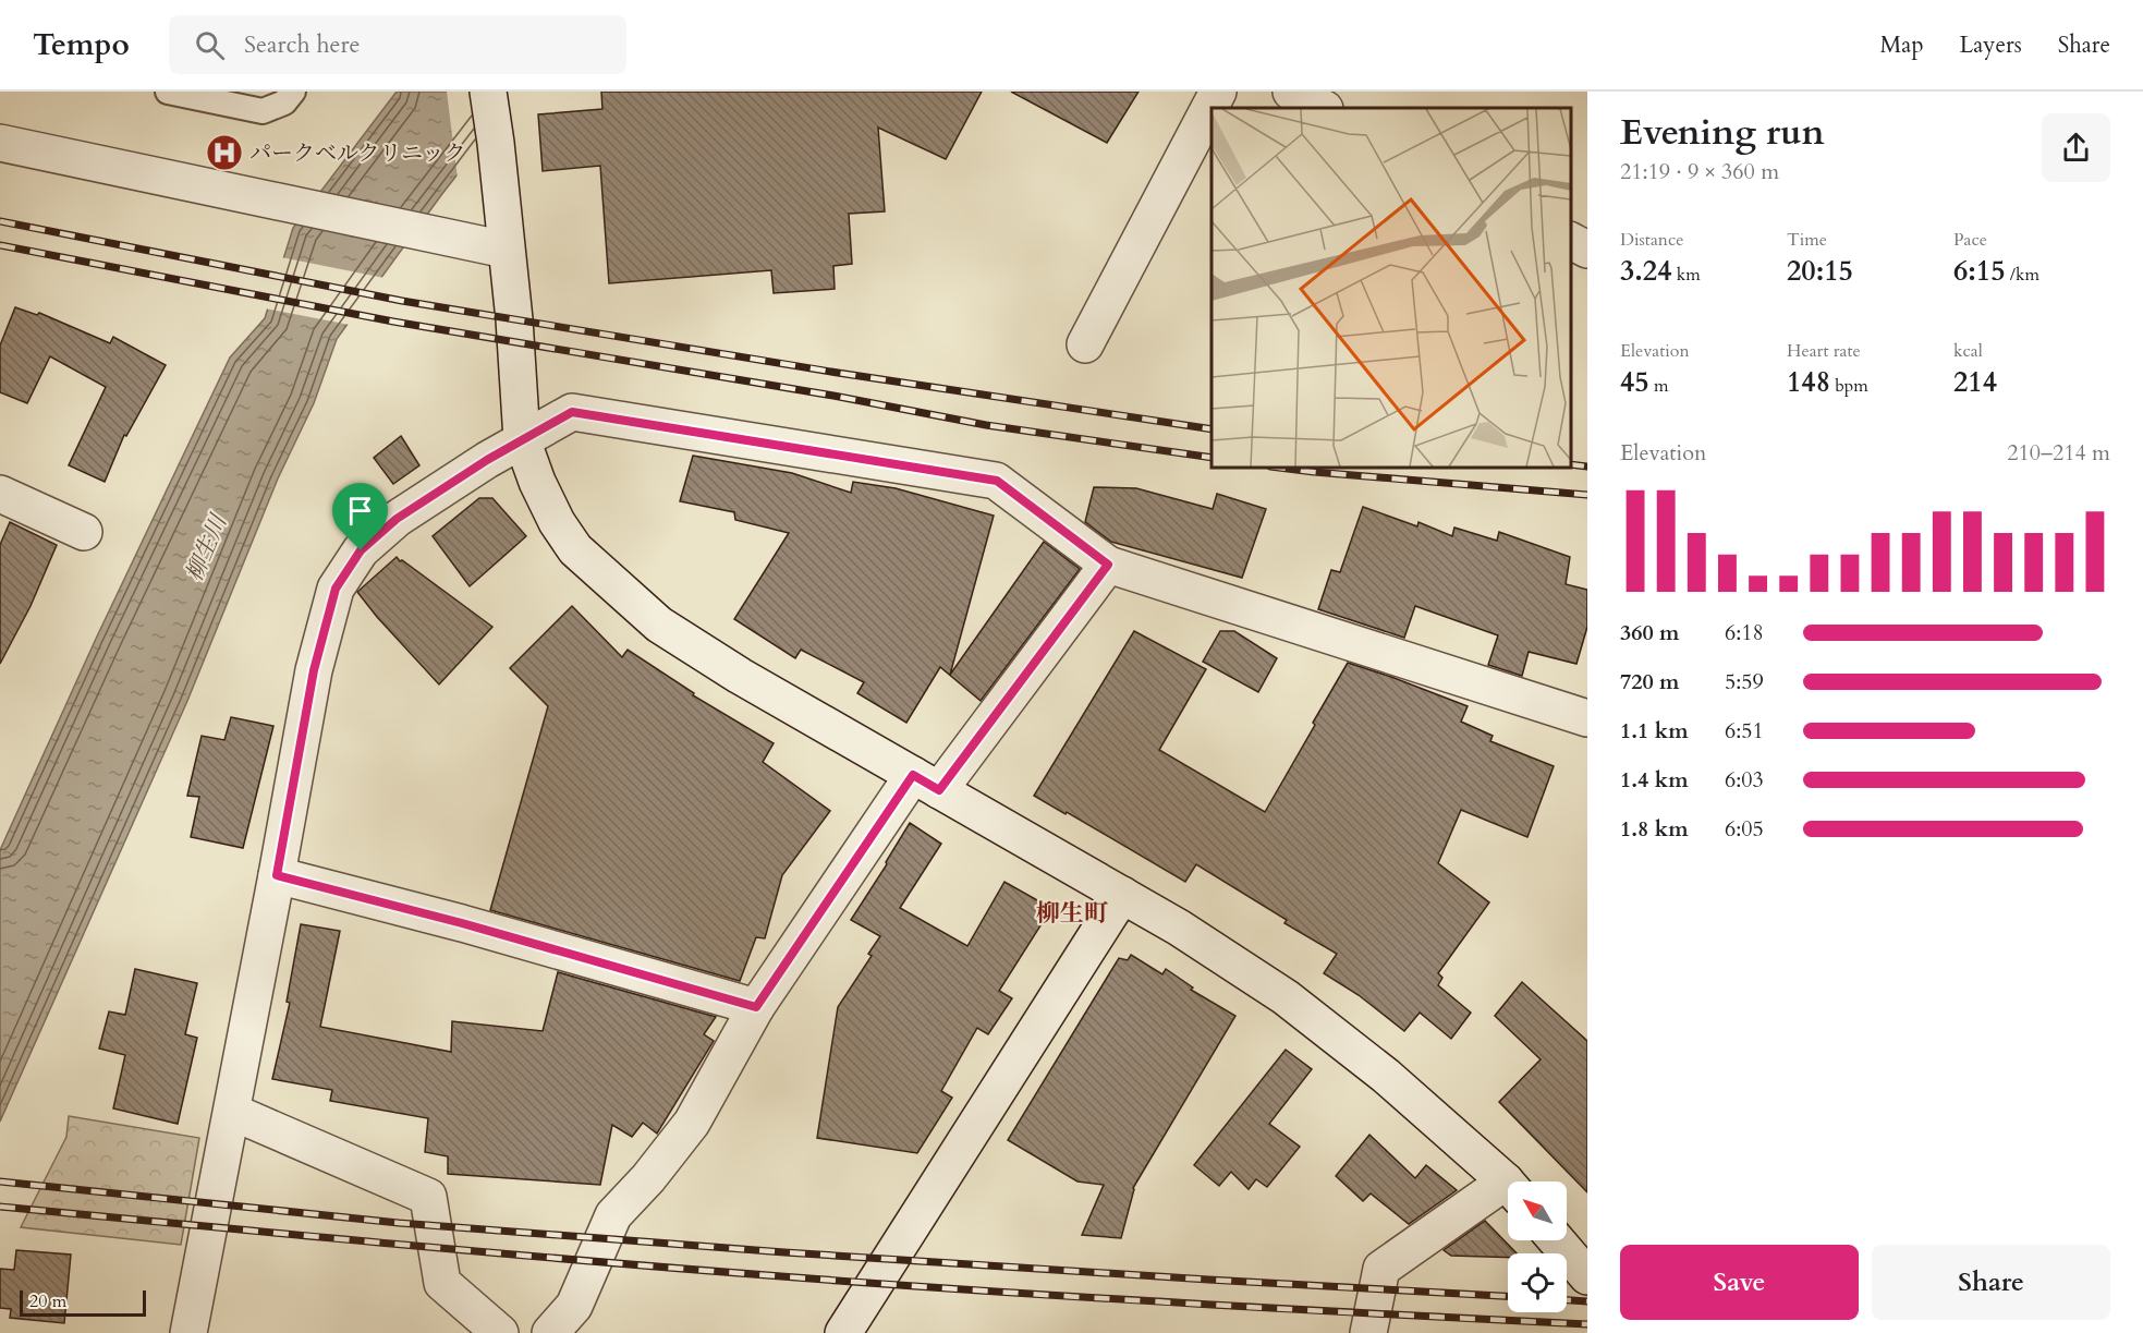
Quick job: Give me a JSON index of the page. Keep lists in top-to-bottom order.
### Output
{
  "districts": ["柳生町"],
  "water": ["柳生川"],
  "places": {
    "hospital": ["パークベルクリニック"]
  },
  "scale_bar": "20 m",
  "north": "top left",
  "page": {
    "header": "Tempo",
    "search": "Search here",
    "nav": ["Map", "Layers", "Share"],
    "heading": ["Evening run", "21:19 · 9 × 360 m"],
    "stats": [
      ["Distance", "3.24 km"],
      ["Time", "20:15"],
      ["Pace", "6:15 /km"],
      ["Elevation", "45 m"],
      ["Heart rate", "148 bpm"],
      ["kcal", "214"]
    ],
    "chart": ["Elevation", "210–214 m"],
    "list": [
      {
        "name": "360 m",
        "note": "6:18"
      },
      {
        "name": "720 m",
        "note": "5:59"
      },
      {
        "name": "1.1 km",
        "note": "6:51"
      },
      {
        "name": "1.4 km",
        "note": "6:03"
      },
      {
        "name": "1.8 km",
        "note": "6:05"
      }
    ],
    "buttons": ["Save", "Share"],
    "scale": "20 m"
  }
}
